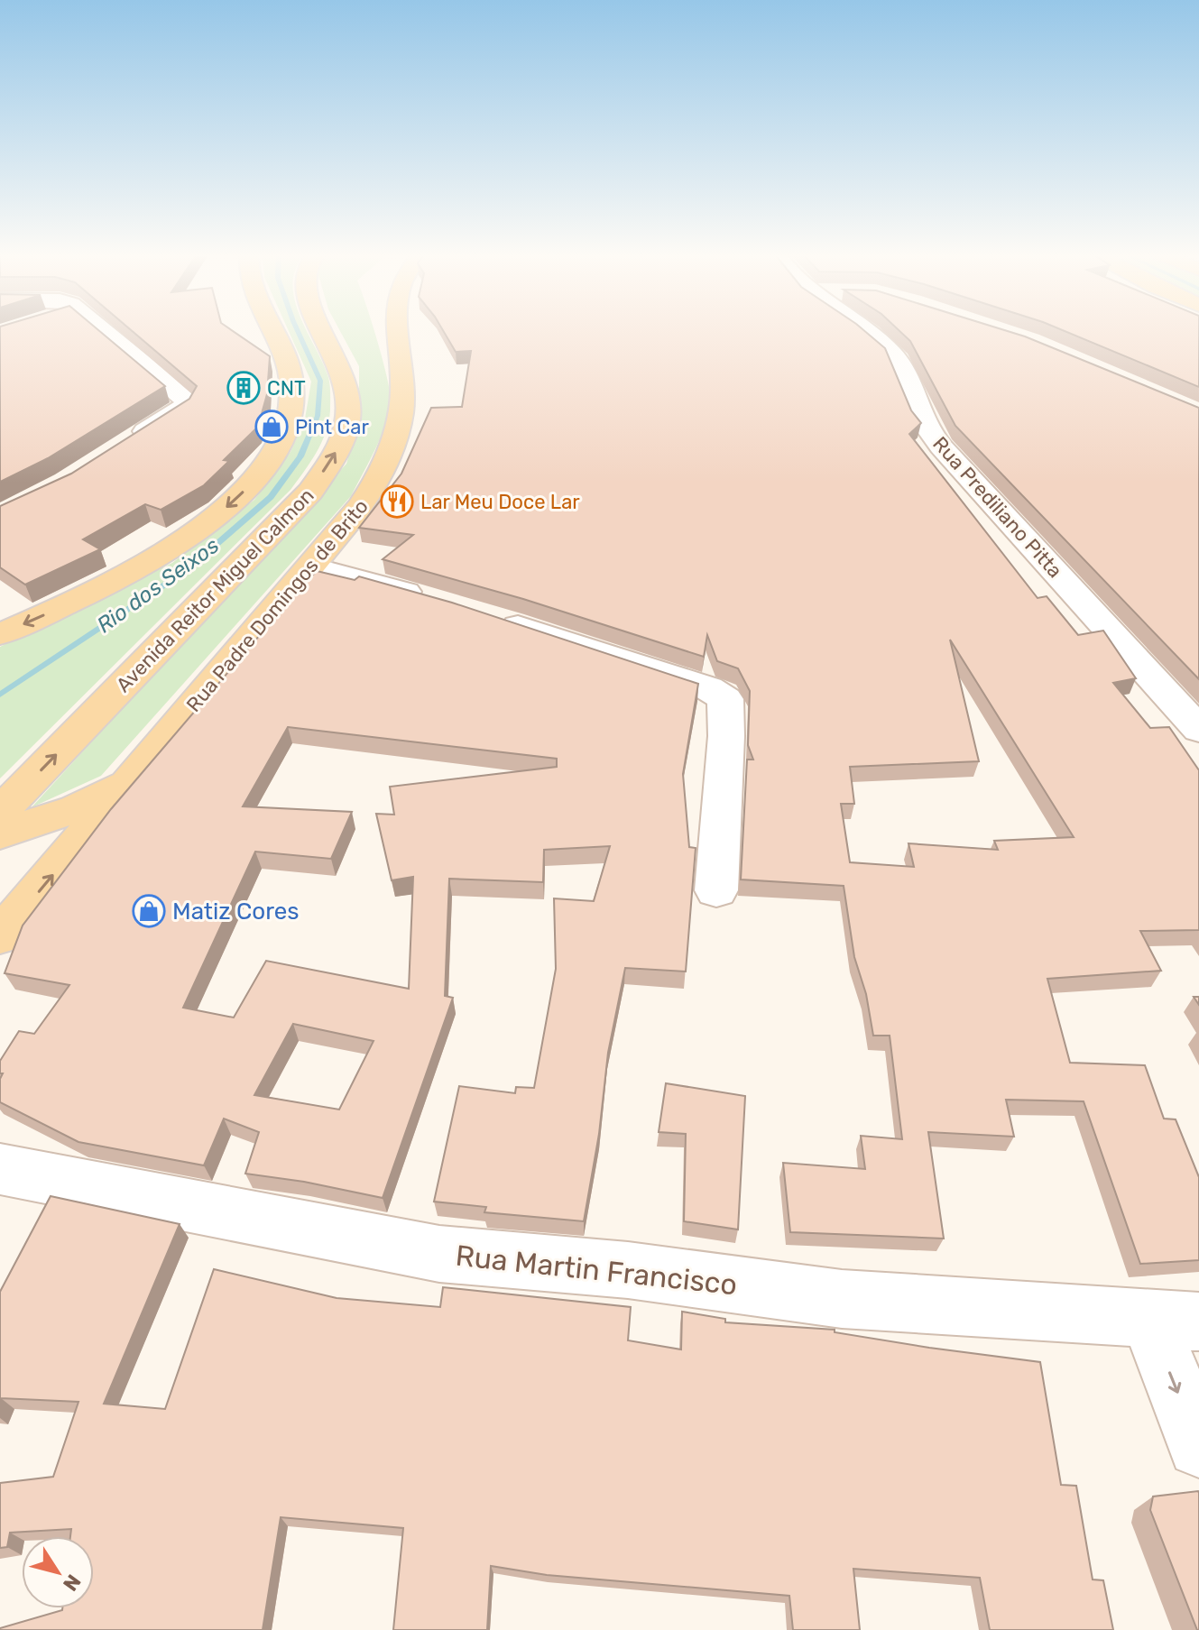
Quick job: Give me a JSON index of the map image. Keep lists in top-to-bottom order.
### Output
{
  "streets": {
    "main road": ["Avenida Reitor Miguel Calmon", "Rua Padre Domingos de Brito"],
    "street": ["Rua Prediliano Pitta", "Rua Martin Francisco"]
  },
  "one_way": ["Avenida Reitor Miguel Calmon"],
  "water": ["Rio dos Seixos"],
  "places": {
    "building": ["CNT"],
    "shop": ["Pint Car", "Matiz Cores"],
    "restaurant": ["Lar Meu Doce Lar"]
  },
  "north": "bottom right"
}
